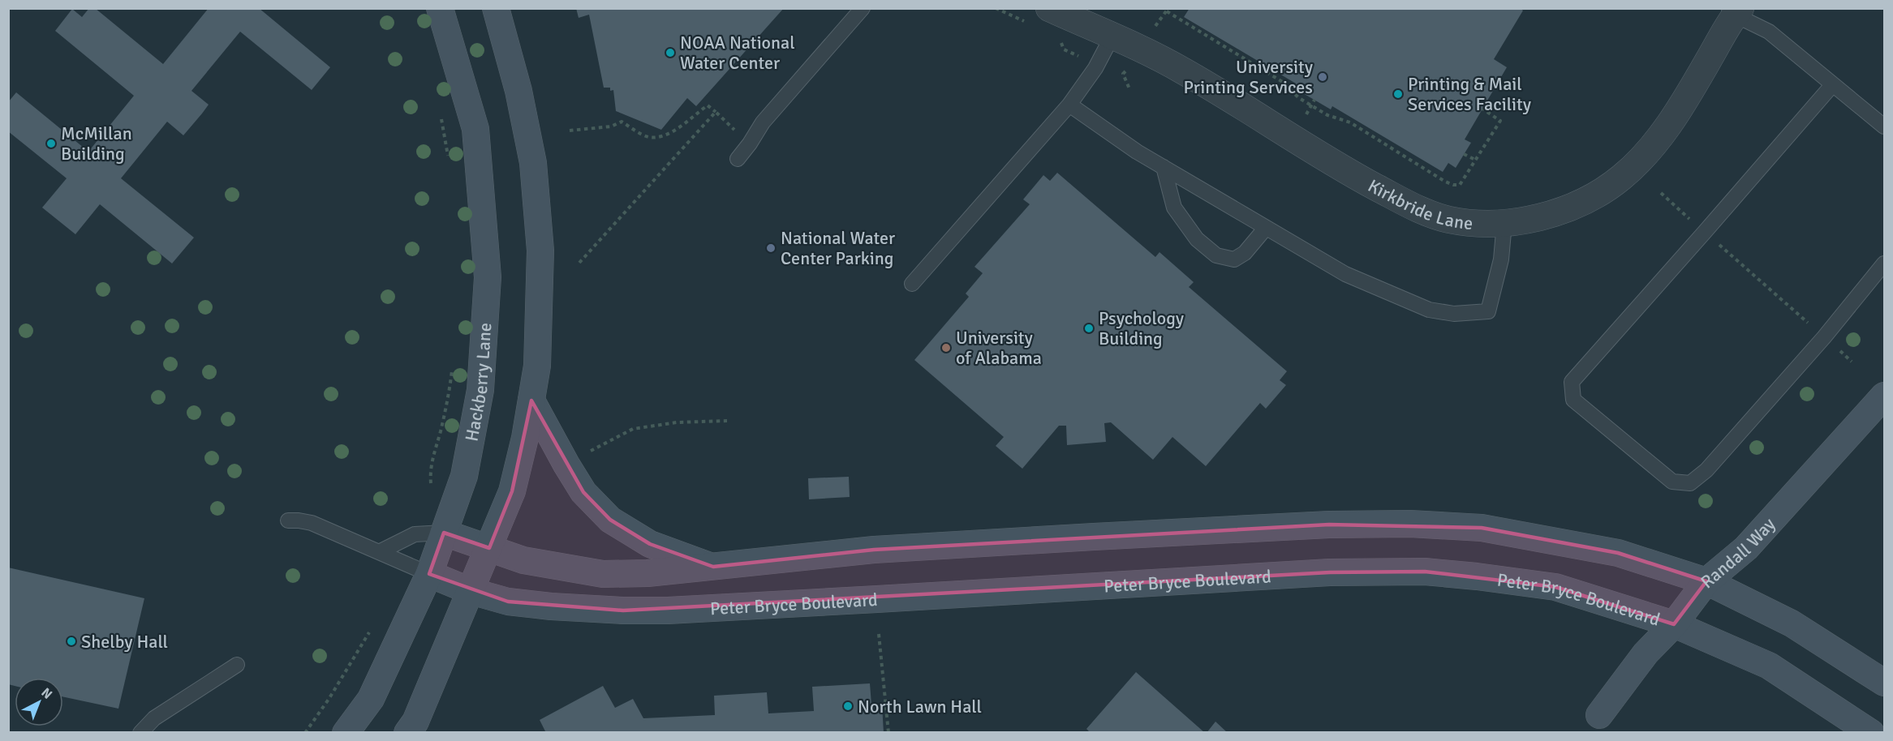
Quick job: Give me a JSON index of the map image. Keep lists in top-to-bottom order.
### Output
{
  "streets": {
    "street": [
      "Kirkbride Lane",
      "Hackberry Lane",
      "Randall Way",
      "Peter Bryce Boulevard"
    ]
  },
  "crossings": [
    ["Hackberry Lane", "Peter Bryce Boulevard"],
    ["Randall Way", "Peter Bryce Boulevard"]
  ],
  "places": [
    "NOAA National Water Center",
    "University Printing Services",
    "Printing & Mail Services Facility",
    "McMillan Building",
    "National Water Center Parking",
    "Psychology Building",
    "University of Alabama",
    "Shelby Hall",
    "North Lawn Hall"
  ],
  "north": "top right"
}
